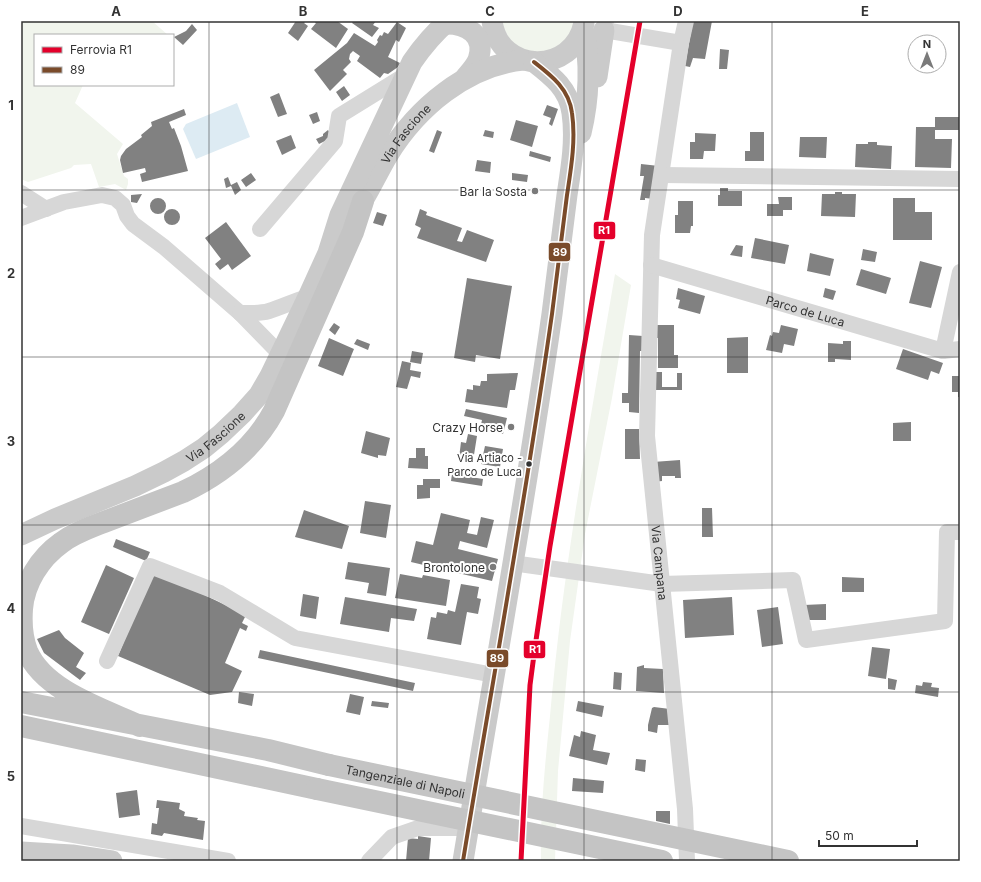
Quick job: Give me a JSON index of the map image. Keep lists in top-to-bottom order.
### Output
{
  "streets": {
    "highway": ["Tangenziale di Napoli"],
    "main road": ["Via Fascione"],
    "street": ["Parco de Luca", "Via Campana"]
  },
  "crossings": [
    ["Parco de Luca", "Via Campana"]
  ],
  "places": [
    "Bar la Sosta",
    "Crazy Horse",
    "Via Artiaco - Parco de Luca",
    "Brontolone"
  ],
  "lines": ["rail line R1", "transit line 89"],
  "legend": ["Ferrovia R1", "89"],
  "scale_bar": "50 m",
  "north": "top",
  "grid": {
    "columns": [
      "A",
      "B",
      "C",
      "D",
      "E"
    ],
    "rows": [
      "1",
      "2",
      "3",
      "4",
      "5"
    ]
  }
}
